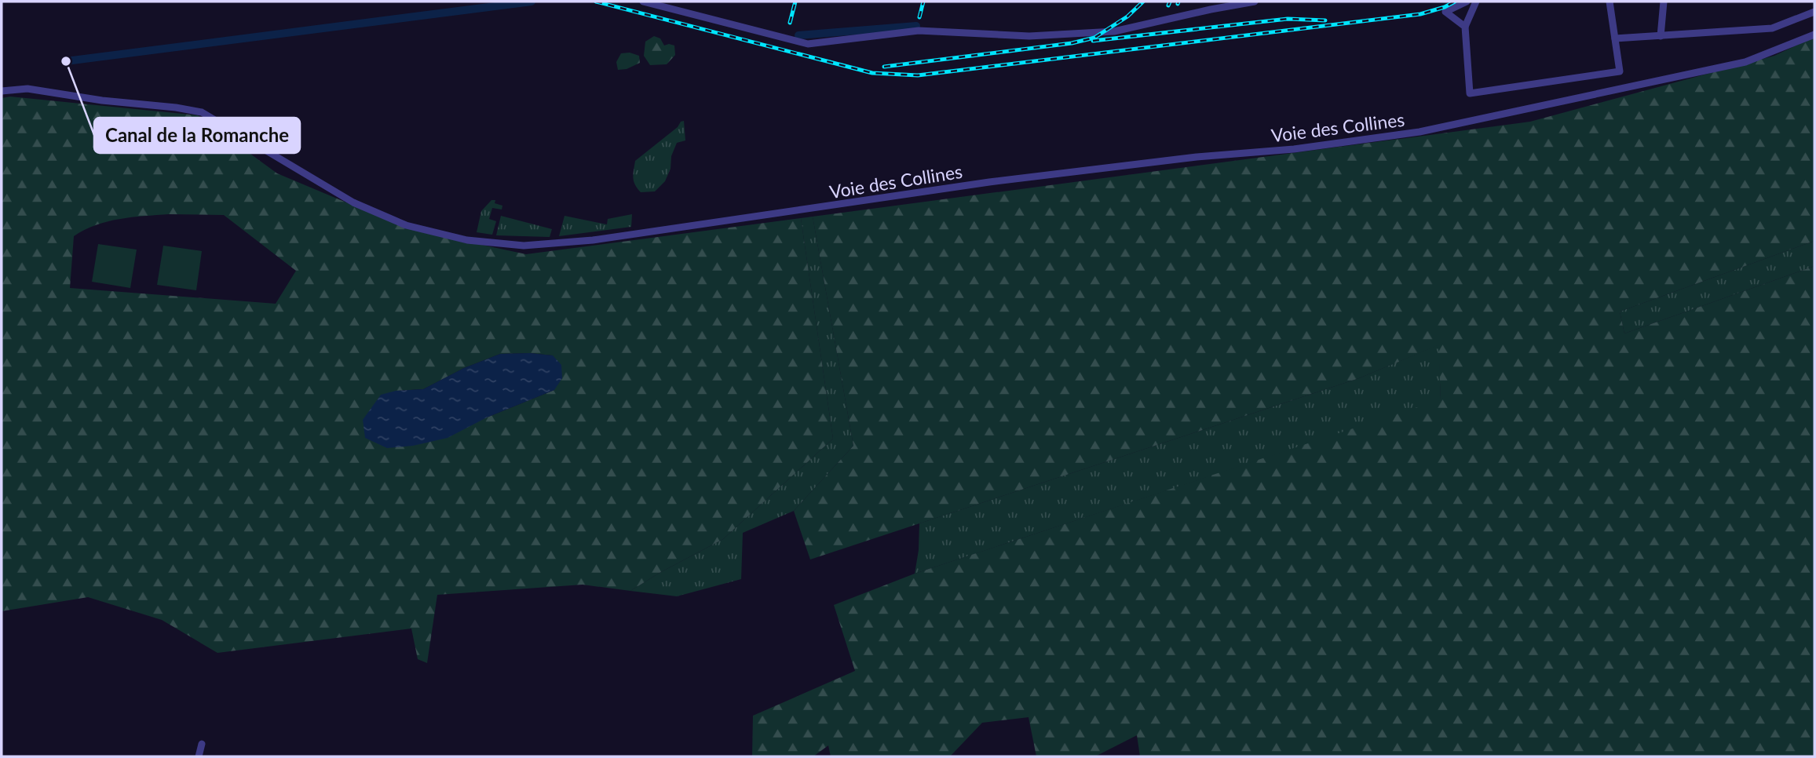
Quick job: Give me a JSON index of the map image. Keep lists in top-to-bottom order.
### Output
{
  "streets": {
    "street": ["Voie des Collines"]
  },
  "places": ["Canal de la Romanche"]
}
